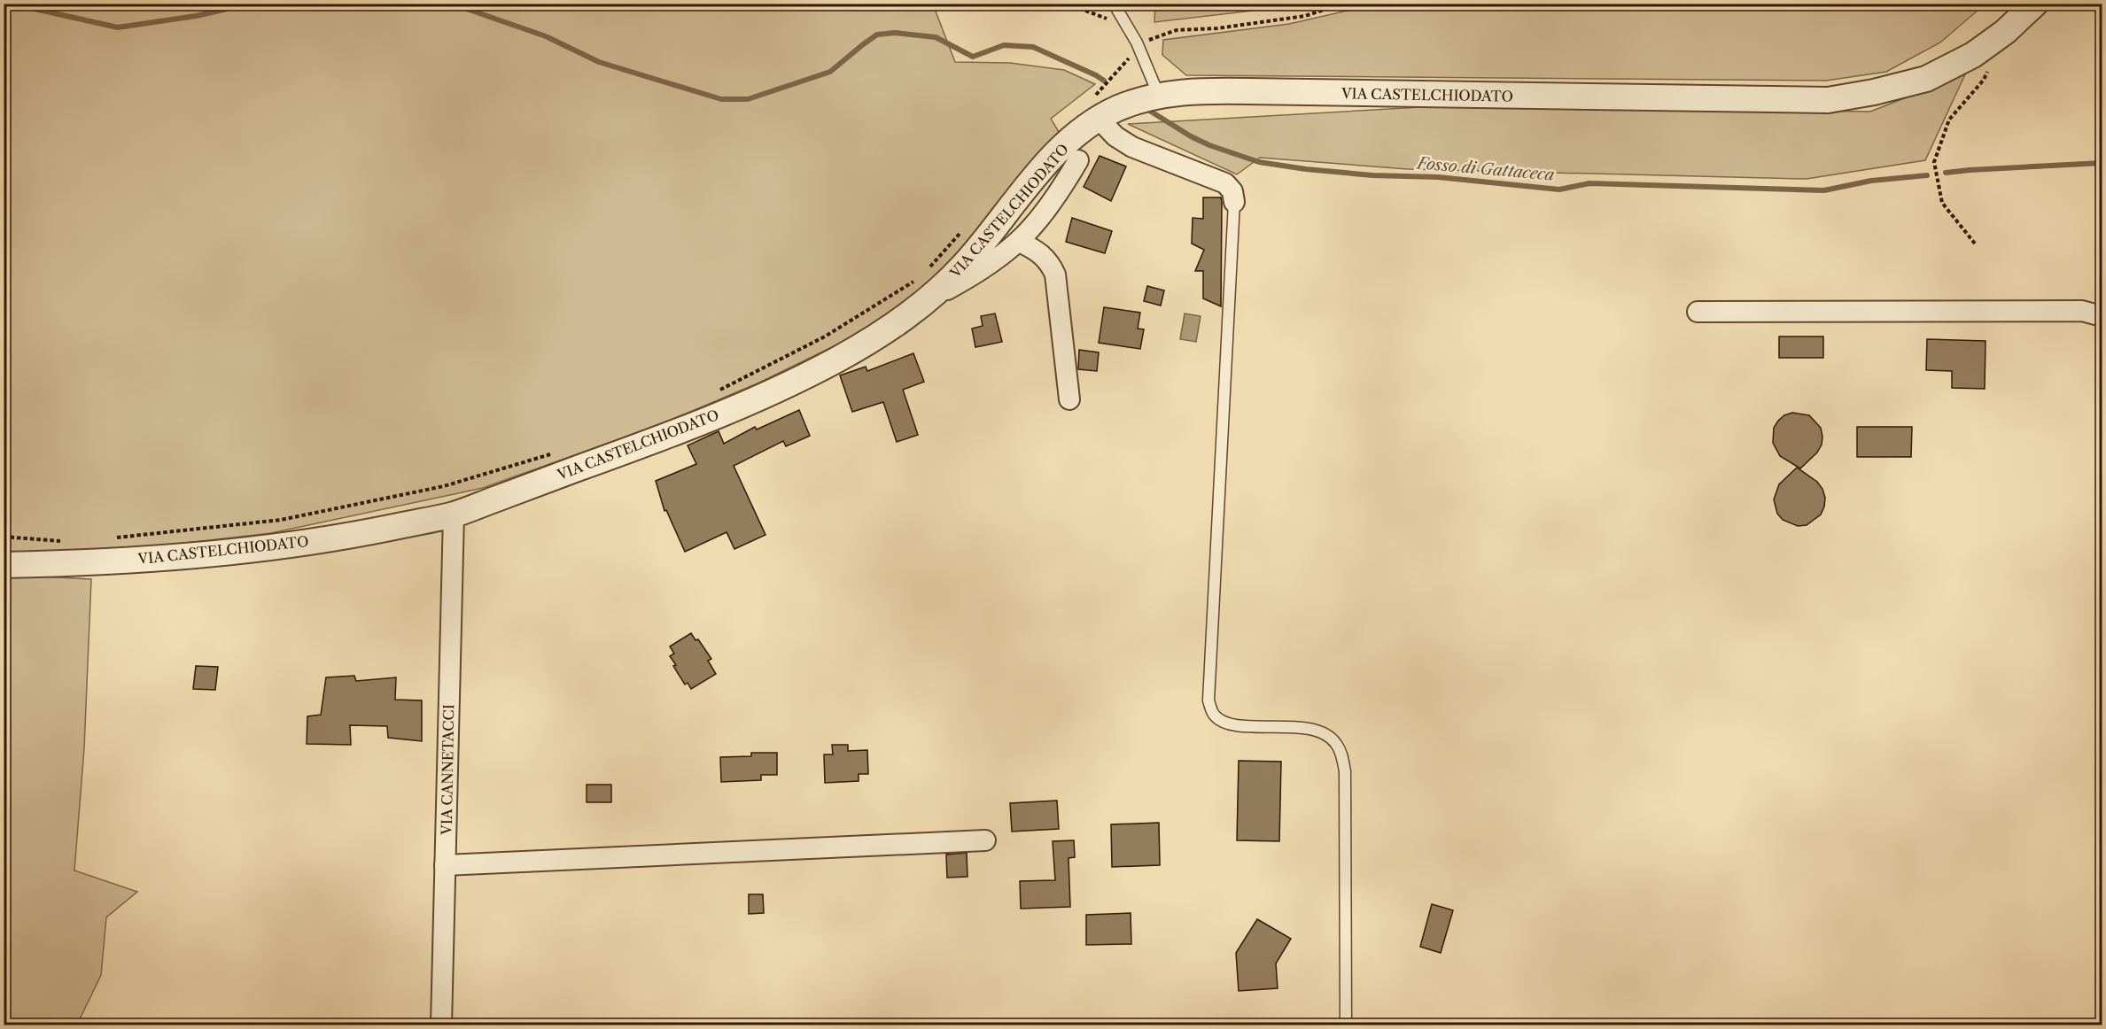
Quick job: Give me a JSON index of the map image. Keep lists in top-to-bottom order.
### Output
{
  "streets": {
    "street": ["VIA CASTELCHIODATO", "VIA CANNETACCI"]
  },
  "crossings": [
    ["VIA CASTELCHIODATO", "VIA CANNETACCI"]
  ],
  "water": ["Fosso di Gattaceca"]
}
